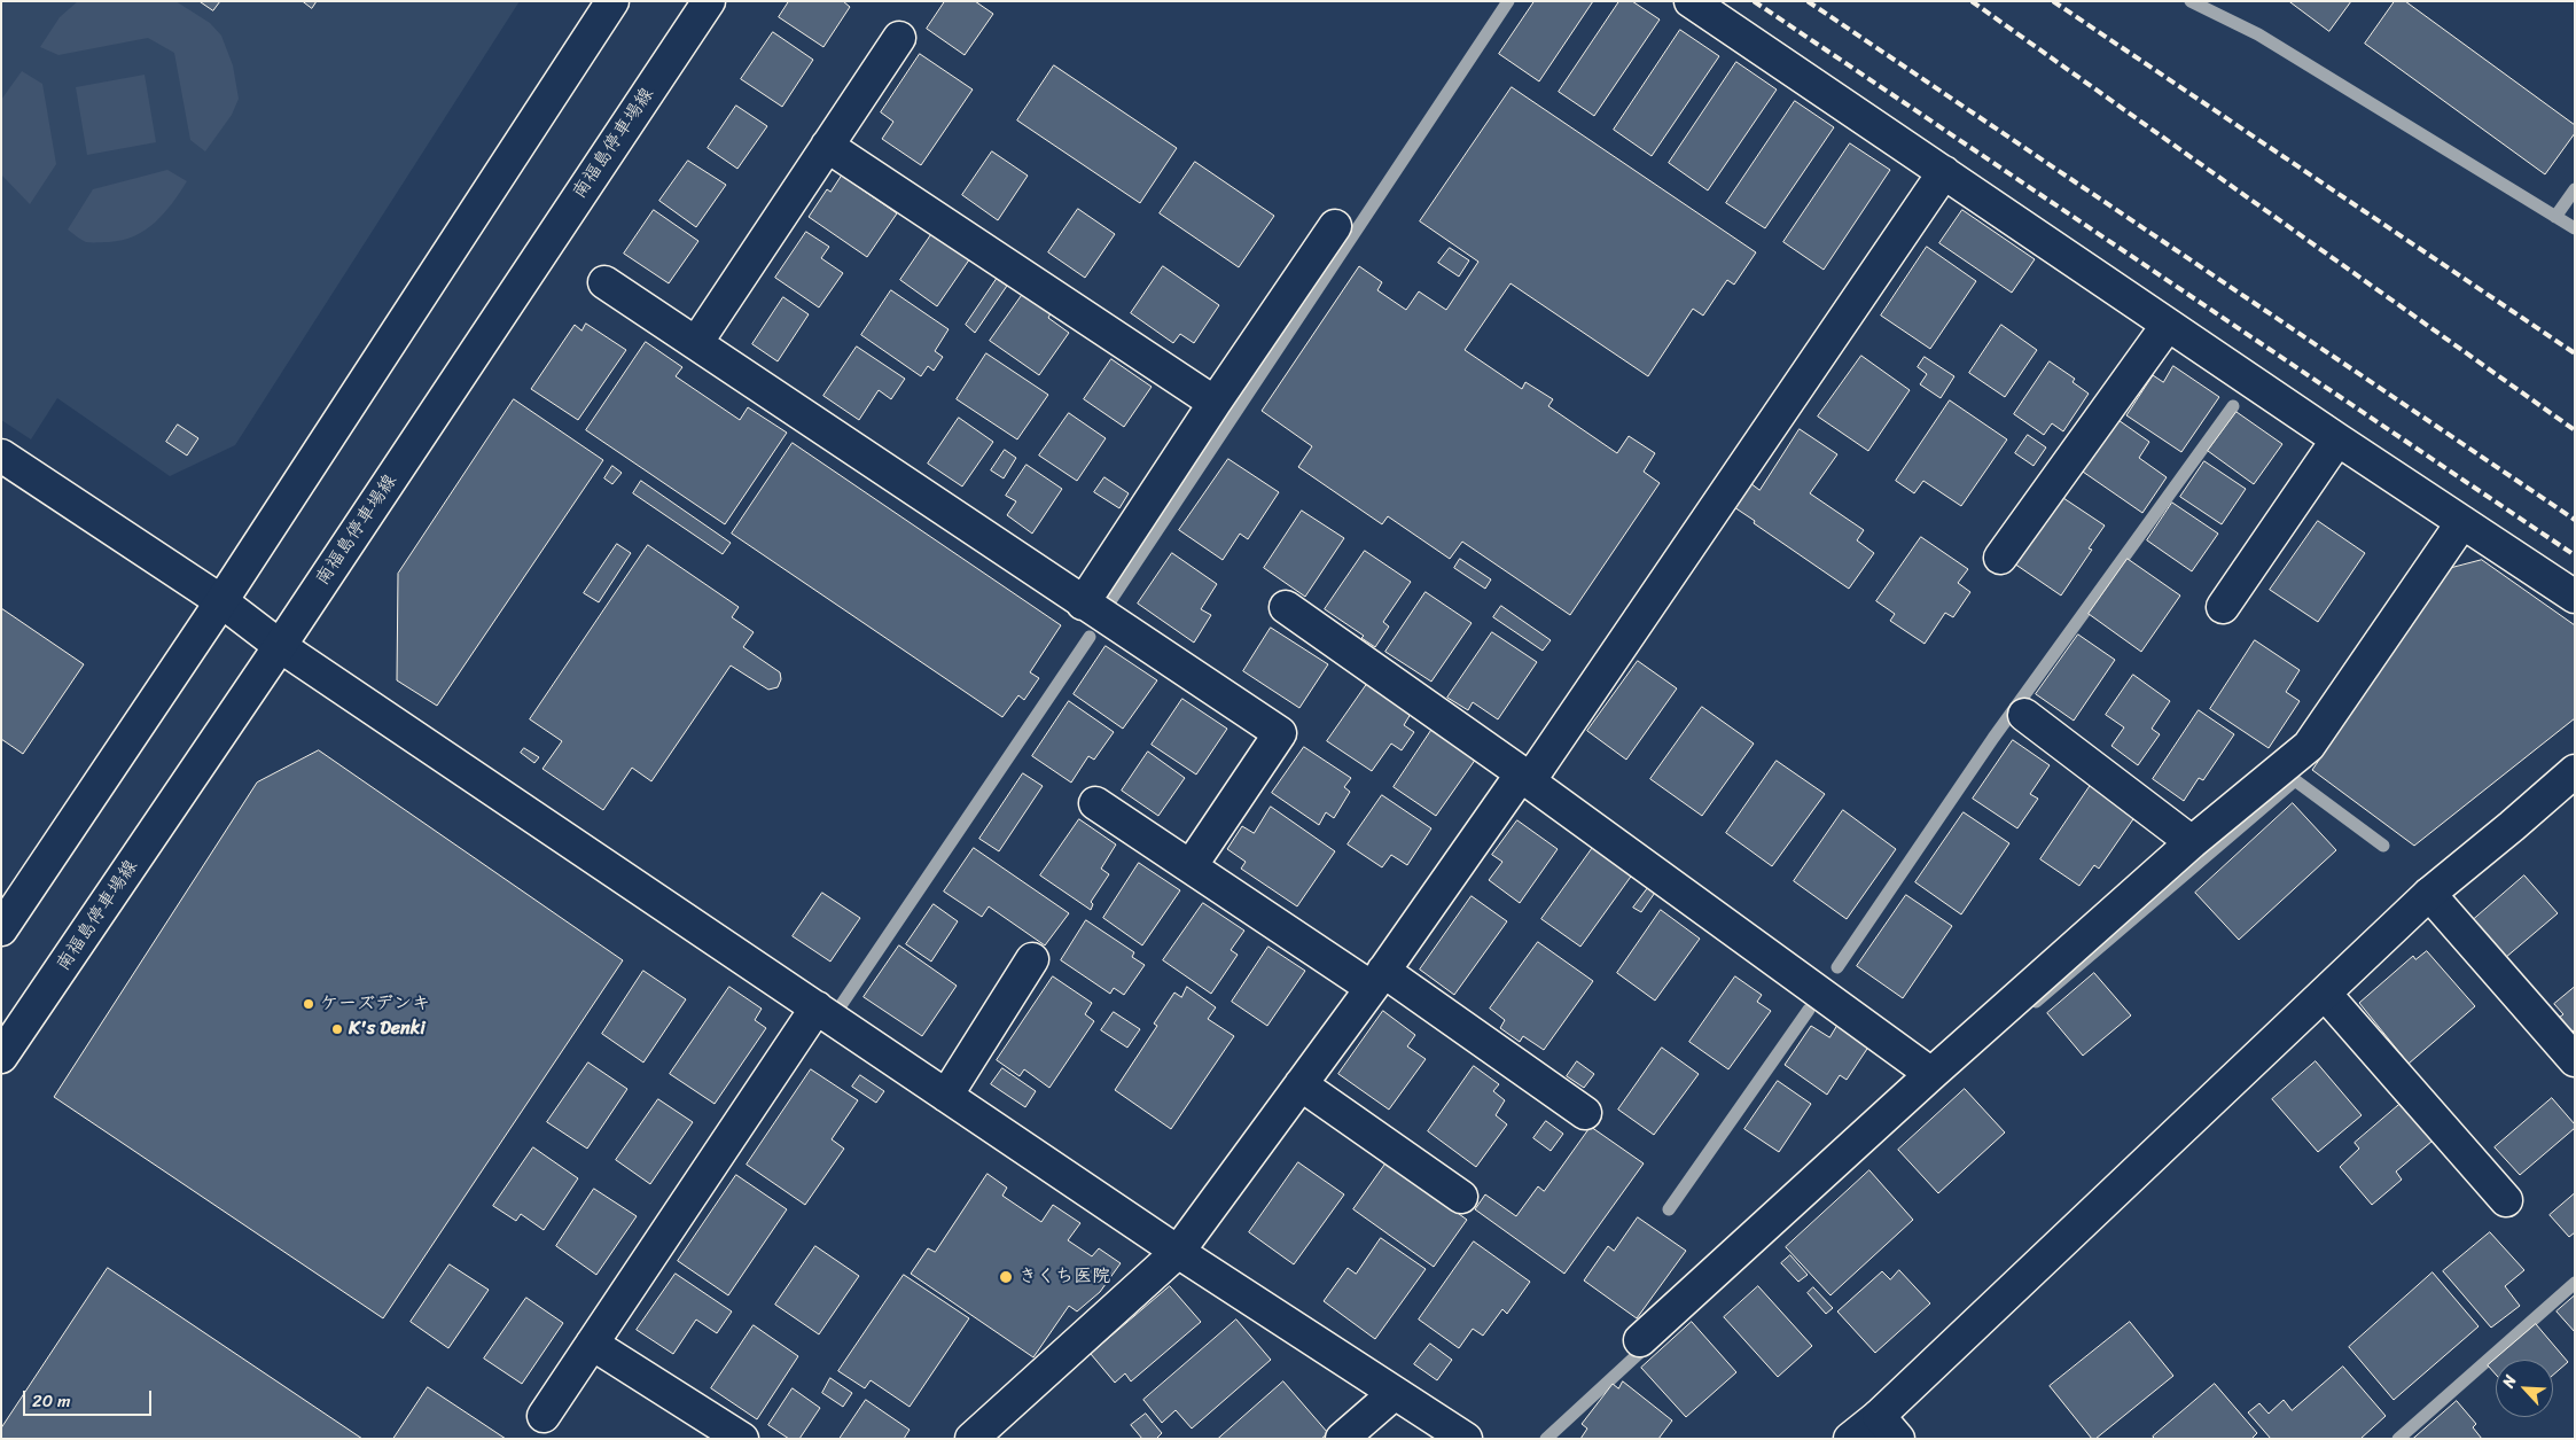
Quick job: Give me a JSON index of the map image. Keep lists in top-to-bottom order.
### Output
{
  "streets": {
    "street": ["南福島停車場線"]
  },
  "places": ["ケーズデンキ", "K's Denki", "きくち医院"],
  "scale_bar": "20 m",
  "north": "top left"
}
